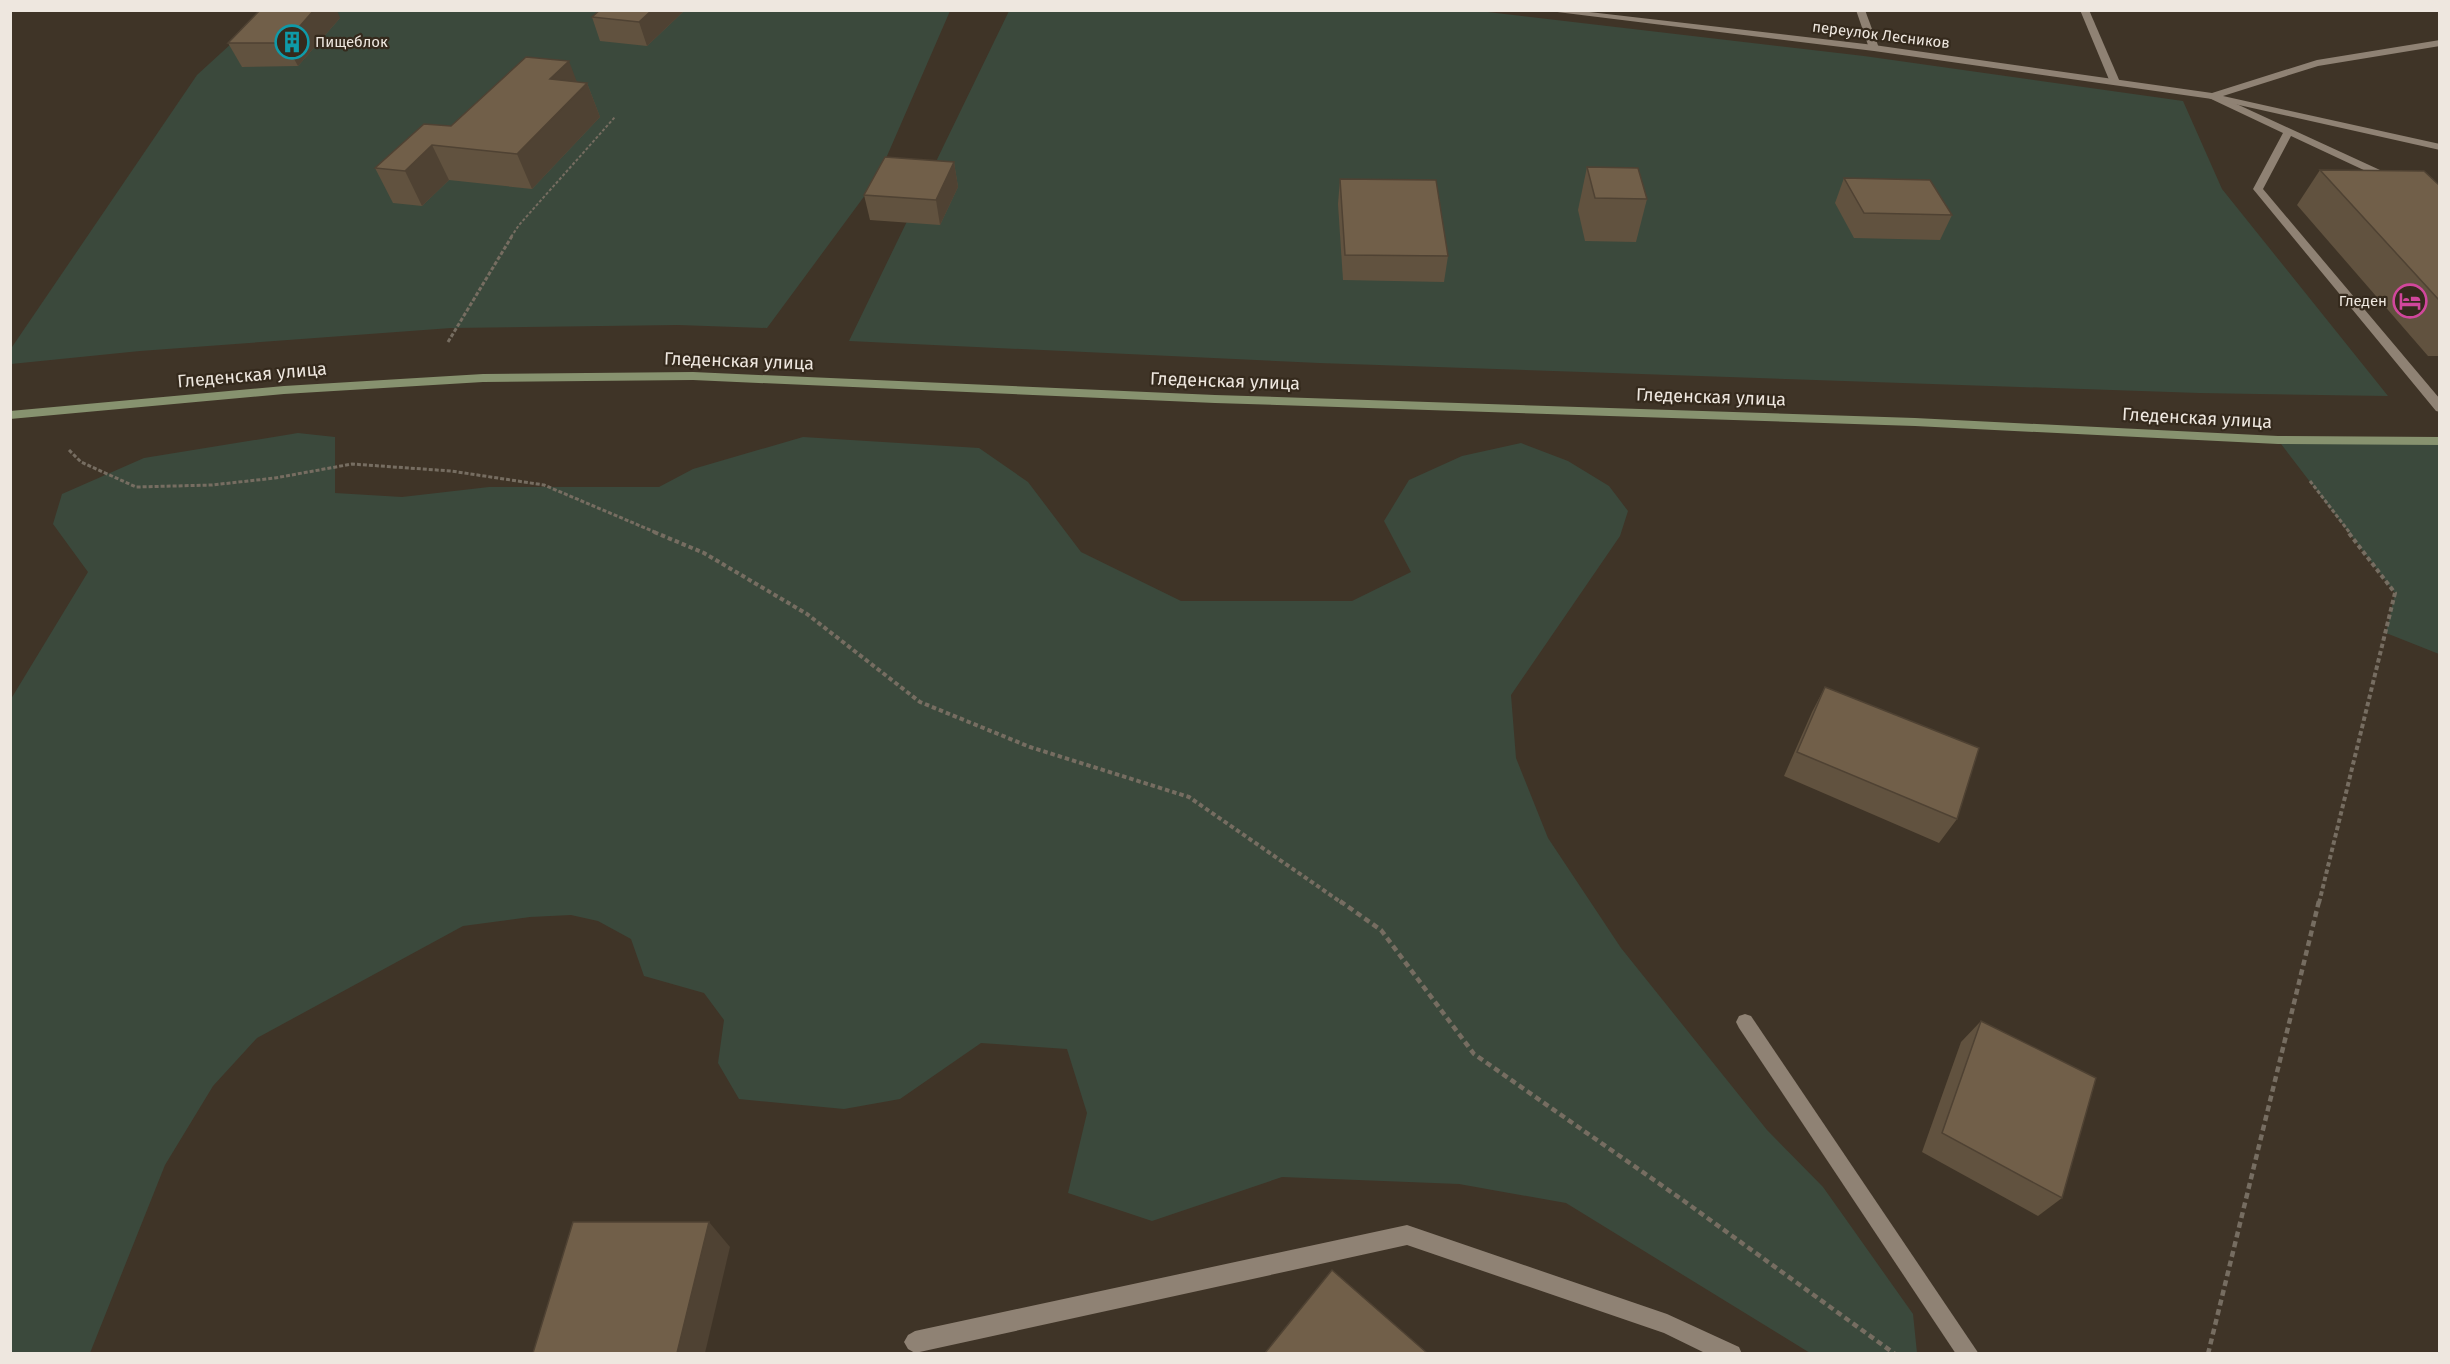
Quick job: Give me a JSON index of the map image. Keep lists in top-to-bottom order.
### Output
{
  "streets": {
    "main road": ["Гледенская улица"],
    "street": ["переулок Лесников"]
  },
  "places": {
    "building": ["Пищеблок"],
    "hotel": ["Гледен"]
  }
}
